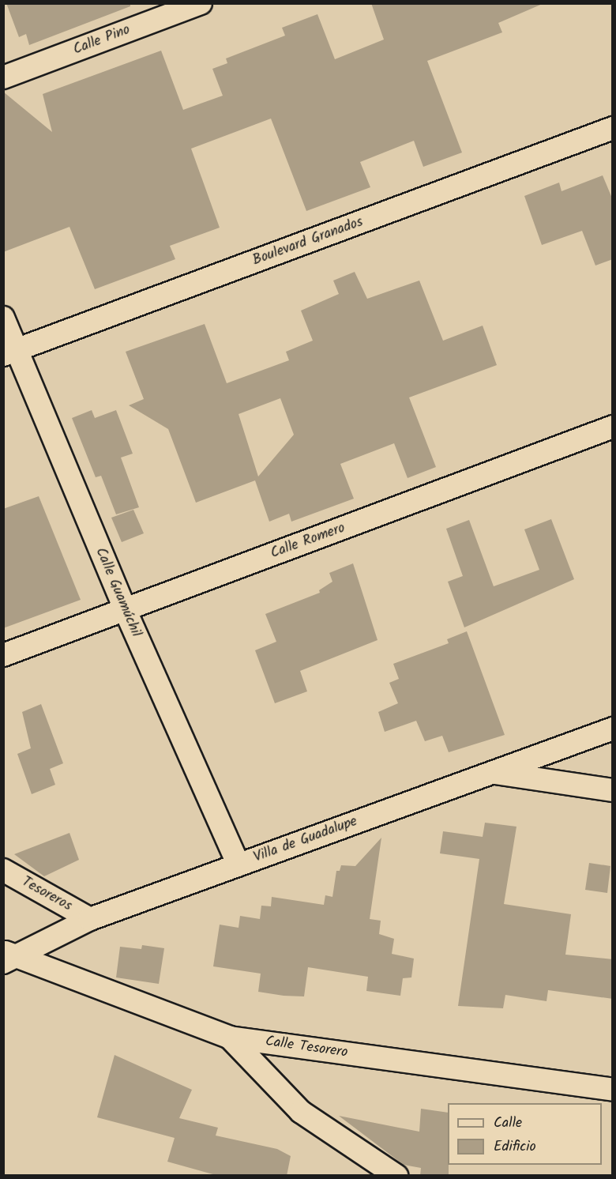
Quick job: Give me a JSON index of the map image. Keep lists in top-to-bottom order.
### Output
{
  "streets": {
    "street": [
      "Calle Pino",
      "Boulevard Granados",
      "Calle Romero",
      "Calle Guamúchil",
      "Villa de Guadalupe",
      "Tesoreros",
      "Calle Tesorero"
    ]
  },
  "crossings": [
    ["Boulevard Granados", "Calle Guamúchil"],
    ["Calle Romero", "Calle Guamúchil"],
    ["Calle Guamúchil", "Villa de Guadalupe"],
    ["Villa de Guadalupe", "Tesoreros"],
    ["Villa de Guadalupe", "Calle Tesorero"]
  ],
  "legend": ["Calle", "Edificio"]
}
